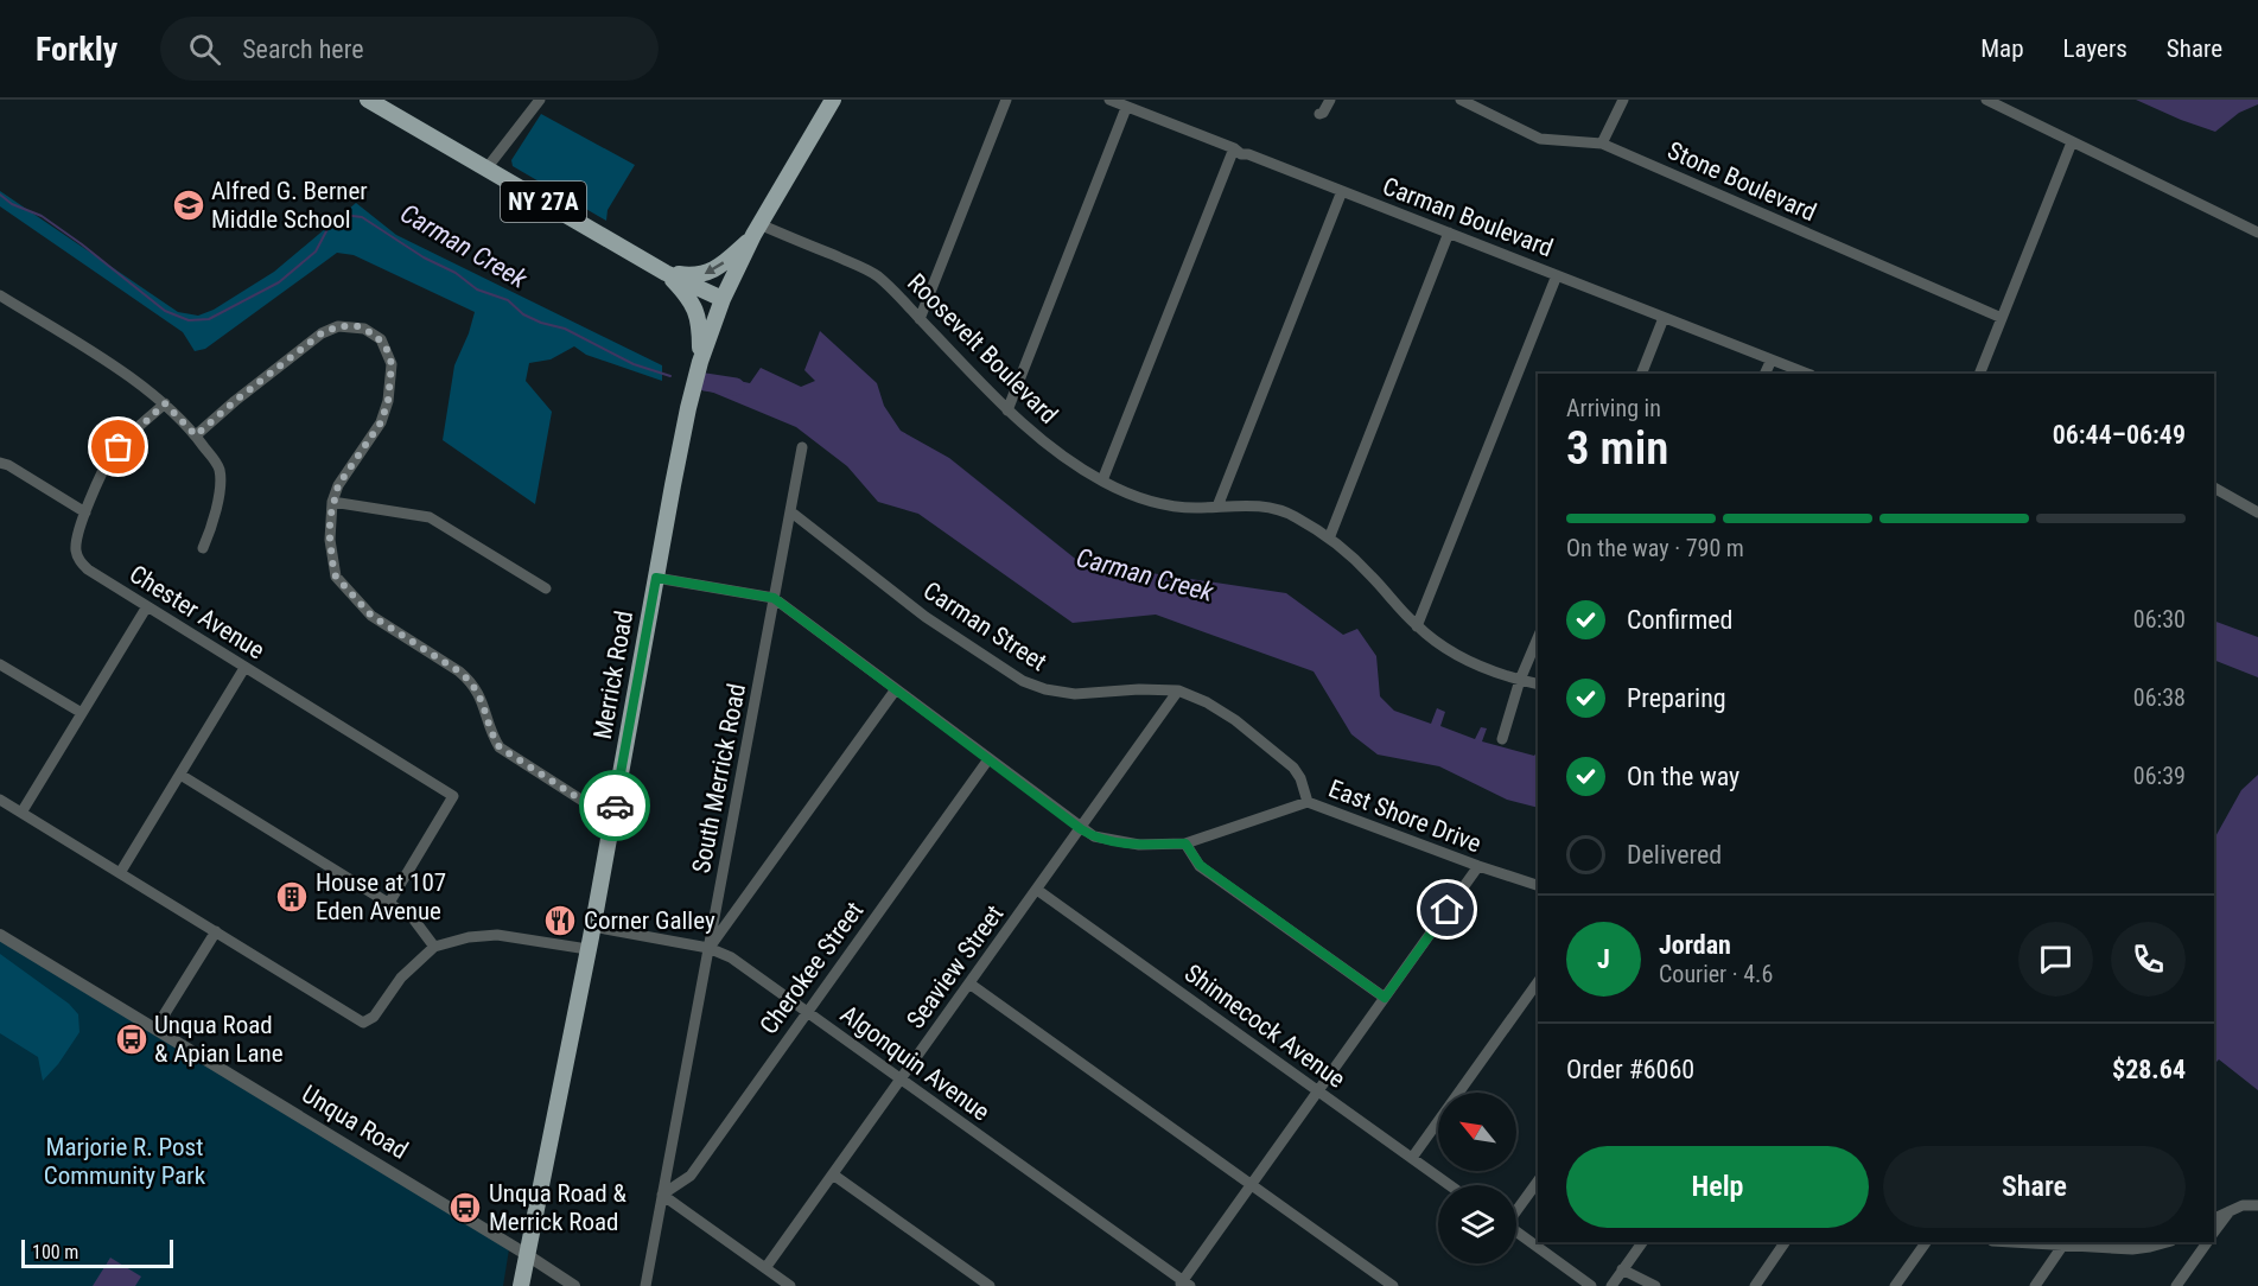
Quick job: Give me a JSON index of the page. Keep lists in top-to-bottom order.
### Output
{
  "streets": {
    "main road": ["NY 27A", "Merrick Road"],
    "street": [
      "Stone Boulevard",
      "Carman Boulevard",
      "Roosevelt Boulevard",
      "Chester Avenue",
      "Carman Street",
      "South Merrick Road",
      "East Shore Drive",
      "Seaview Street",
      "Cherokee Street",
      "Shinnecock Avenue",
      "Algonquin Avenue",
      "Unqua Road"
    ]
  },
  "crossings": [
    ["NY 27A", "Merrick Road"],
    ["Roosevelt Boulevard", "Merrick Road"],
    ["Carman Street", "South Merrick Road"],
    ["Carman Street", "East Shore Drive"],
    ["Carman Street", "Seaview Street"],
    ["Merrick Road", "East Shore Drive"],
    ["Merrick Road", "Algonquin Avenue"],
    ["Merrick Road", "Unqua Road"],
    ["South Merrick Road", "East Shore Drive"],
    ["South Merrick Road", "Cherokee Street"],
    ["South Merrick Road", "Algonquin Avenue"],
    ["East Shore Drive", "Seaview Street"],
    ["East Shore Drive", "Cherokee Street"],
    ["Seaview Street", "Shinnecock Avenue"],
    ["Seaview Street", "Algonquin Avenue"],
    ["Cherokee Street", "Algonquin Avenue"]
  ],
  "water": ["Carman Creek"],
  "parks": ["Marjorie R. Post Community Park"],
  "places": {
    "school or university": ["Alfred G. Berner Middle School"],
    "building": ["House at 107 Eden Avenue"],
    "restaurant": ["Corner Galley"],
    "bus stop": ["Unqua Road & Apian Lane", "Unqua Road & Merrick Road"]
  },
  "scale_bar": "100 m",
  "north": "top left",
  "page": {
    "header": "Forkly",
    "search": "Search here",
    "nav": ["Map", "Layers", "Share"],
    "heading": ["3 min", "Arriving in", "06:44–06:49"],
    "panel": [
      "Jordan",
      "Courier · 4.6",
      "Order #6060",
      "$28.64"
    ],
    "bar": "On the way · 790 m",
    "list": [
      ["Confirmed", "06:30"],
      ["Preparing", "06:38"],
      ["On the way", "06:39"],
      "Delivered"
    ],
    "round": "J",
    "buttons": ["Help", "Share"],
    "scale": "100 m"
  }
}
